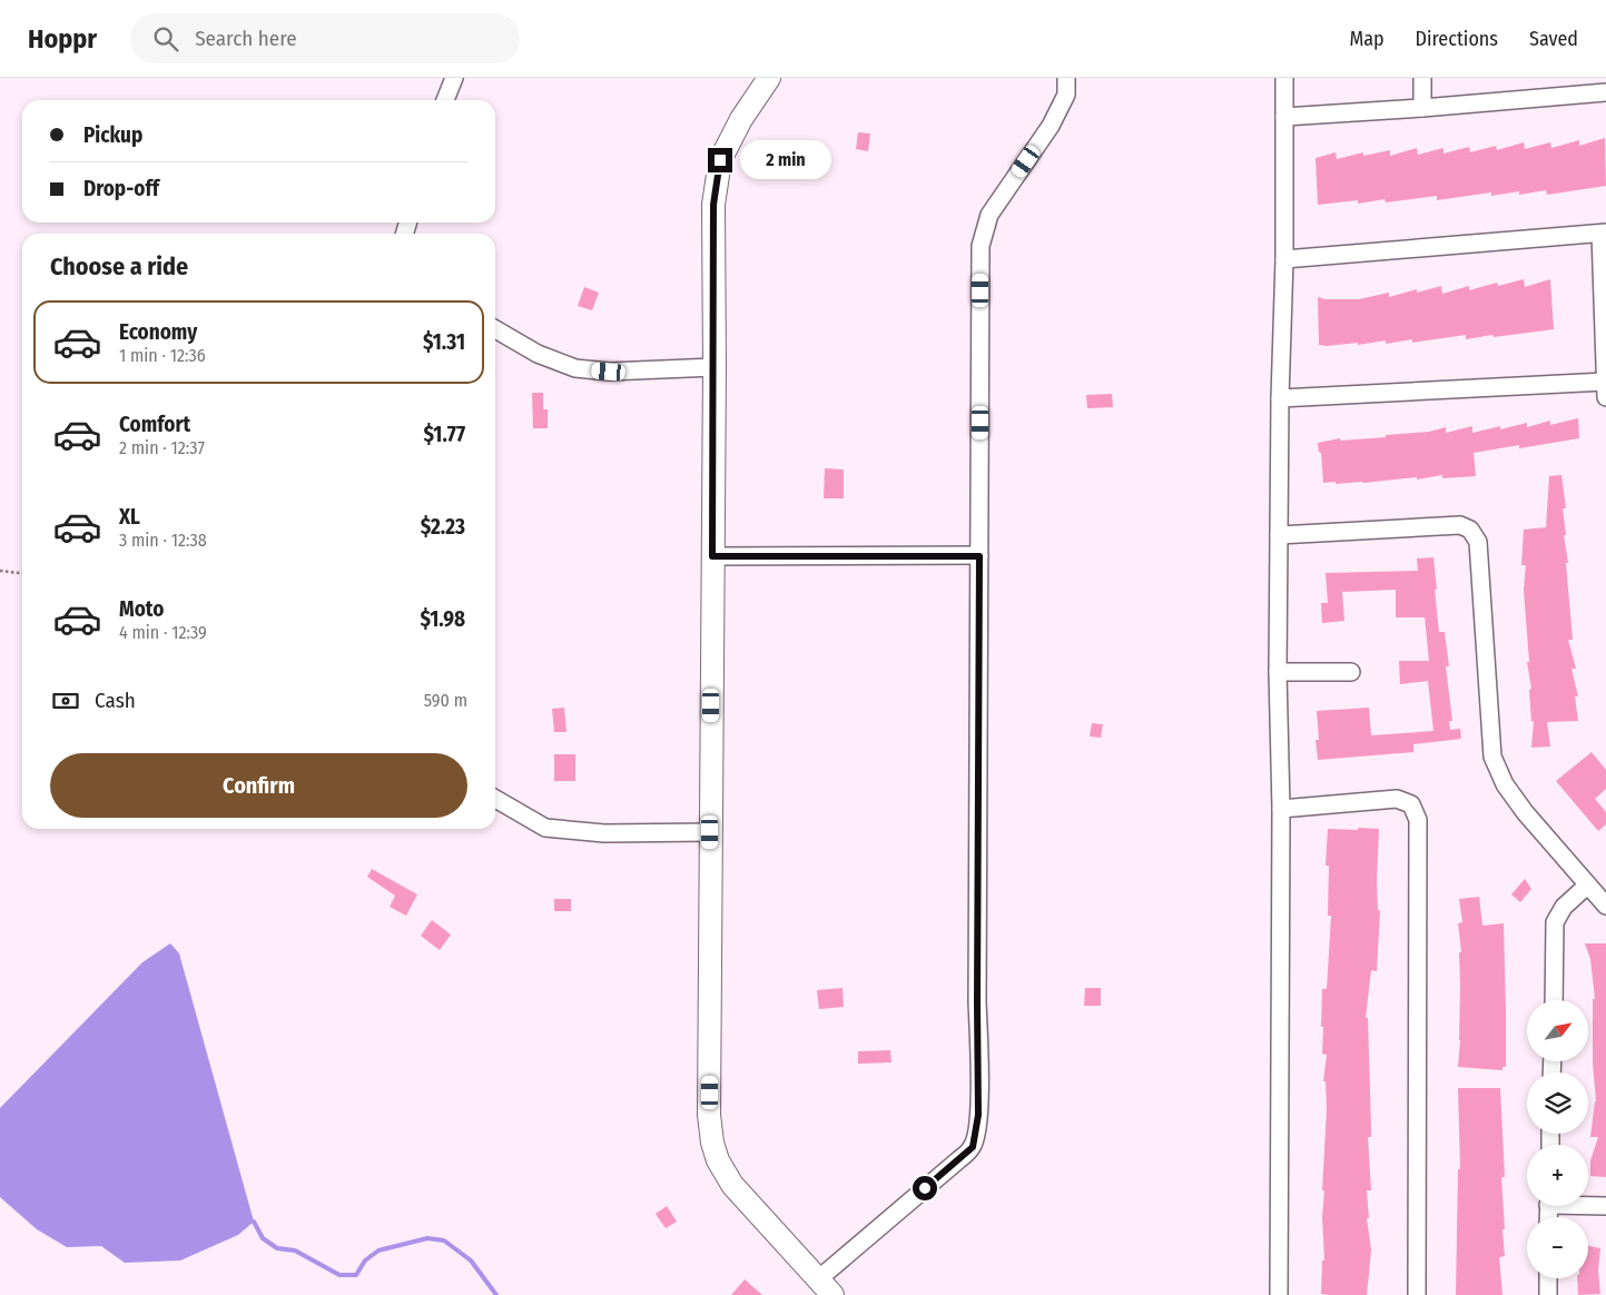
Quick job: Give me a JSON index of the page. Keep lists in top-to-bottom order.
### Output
{
  "north": "top right",
  "page": {
    "header": "Hoppr",
    "search": "Search here",
    "nav": ["Map", "Directions", "Saved"],
    "banner": ["Pickup", "Drop-off"],
    "bubble": "2 min",
    "heading": "Choose a ride",
    "list": [
      {
        "name": "Economy",
        "note": "1 min · 12:36",
        "value": "$1.31"
      },
      {
        "name": "Comfort",
        "note": "2 min · 12:37",
        "value": "$1.77"
      },
      {
        "name": "XL",
        "note": "3 min · 12:38",
        "value": "$2.23"
      },
      {
        "name": "Moto",
        "note": "4 min · 12:39",
        "value": "$1.98"
      }
    ],
    "pay": ["Cash", "590 m"],
    "buttons": "Confirm",
    "map_buttons": ["+", "−"]
  }
}
